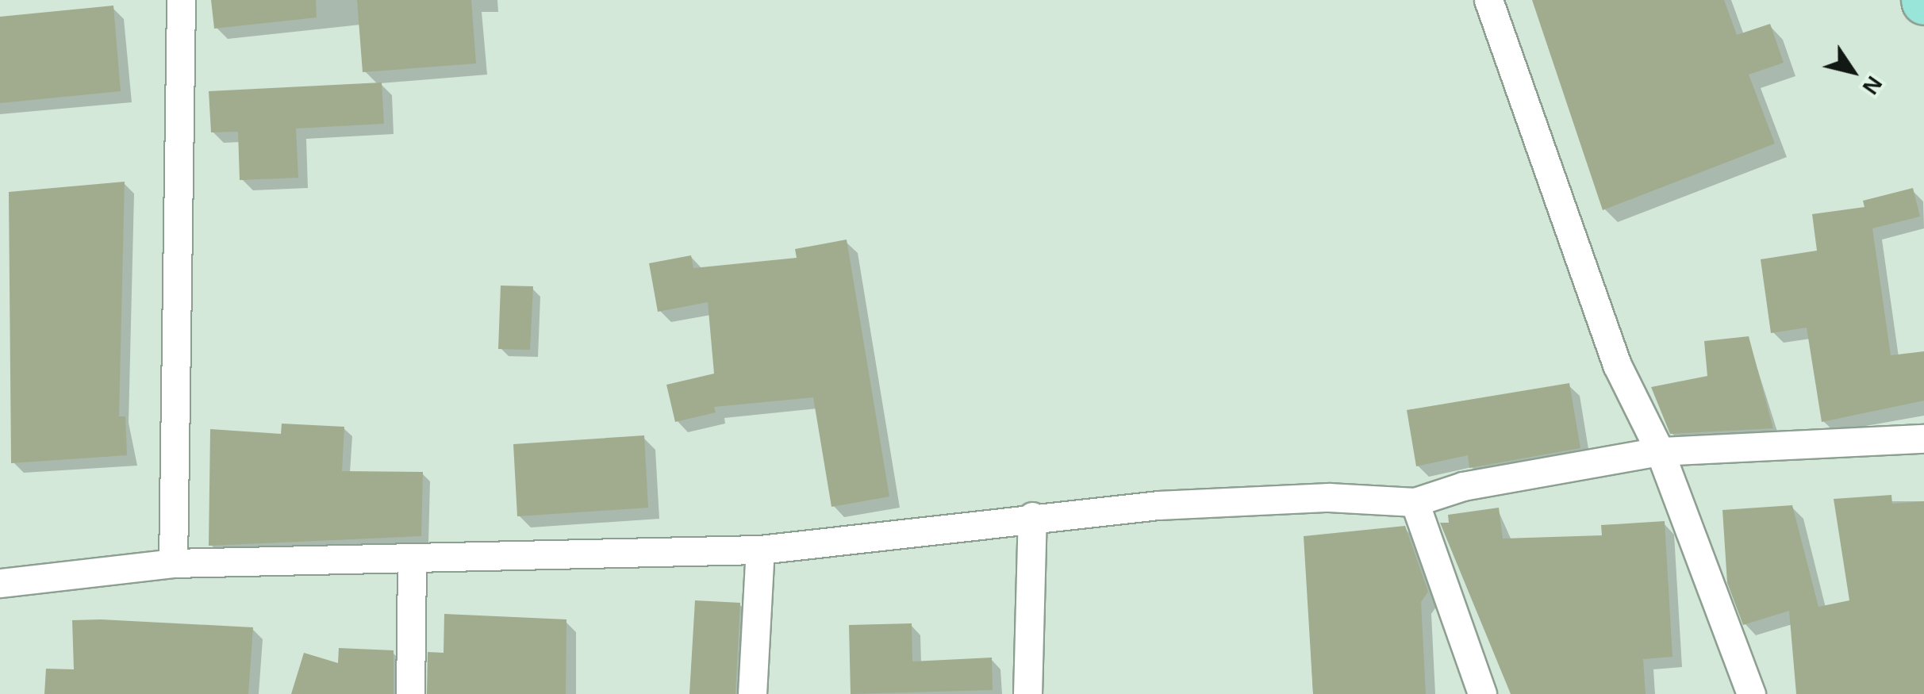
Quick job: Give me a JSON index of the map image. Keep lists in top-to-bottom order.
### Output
{
  "north": "bottom right"
}
